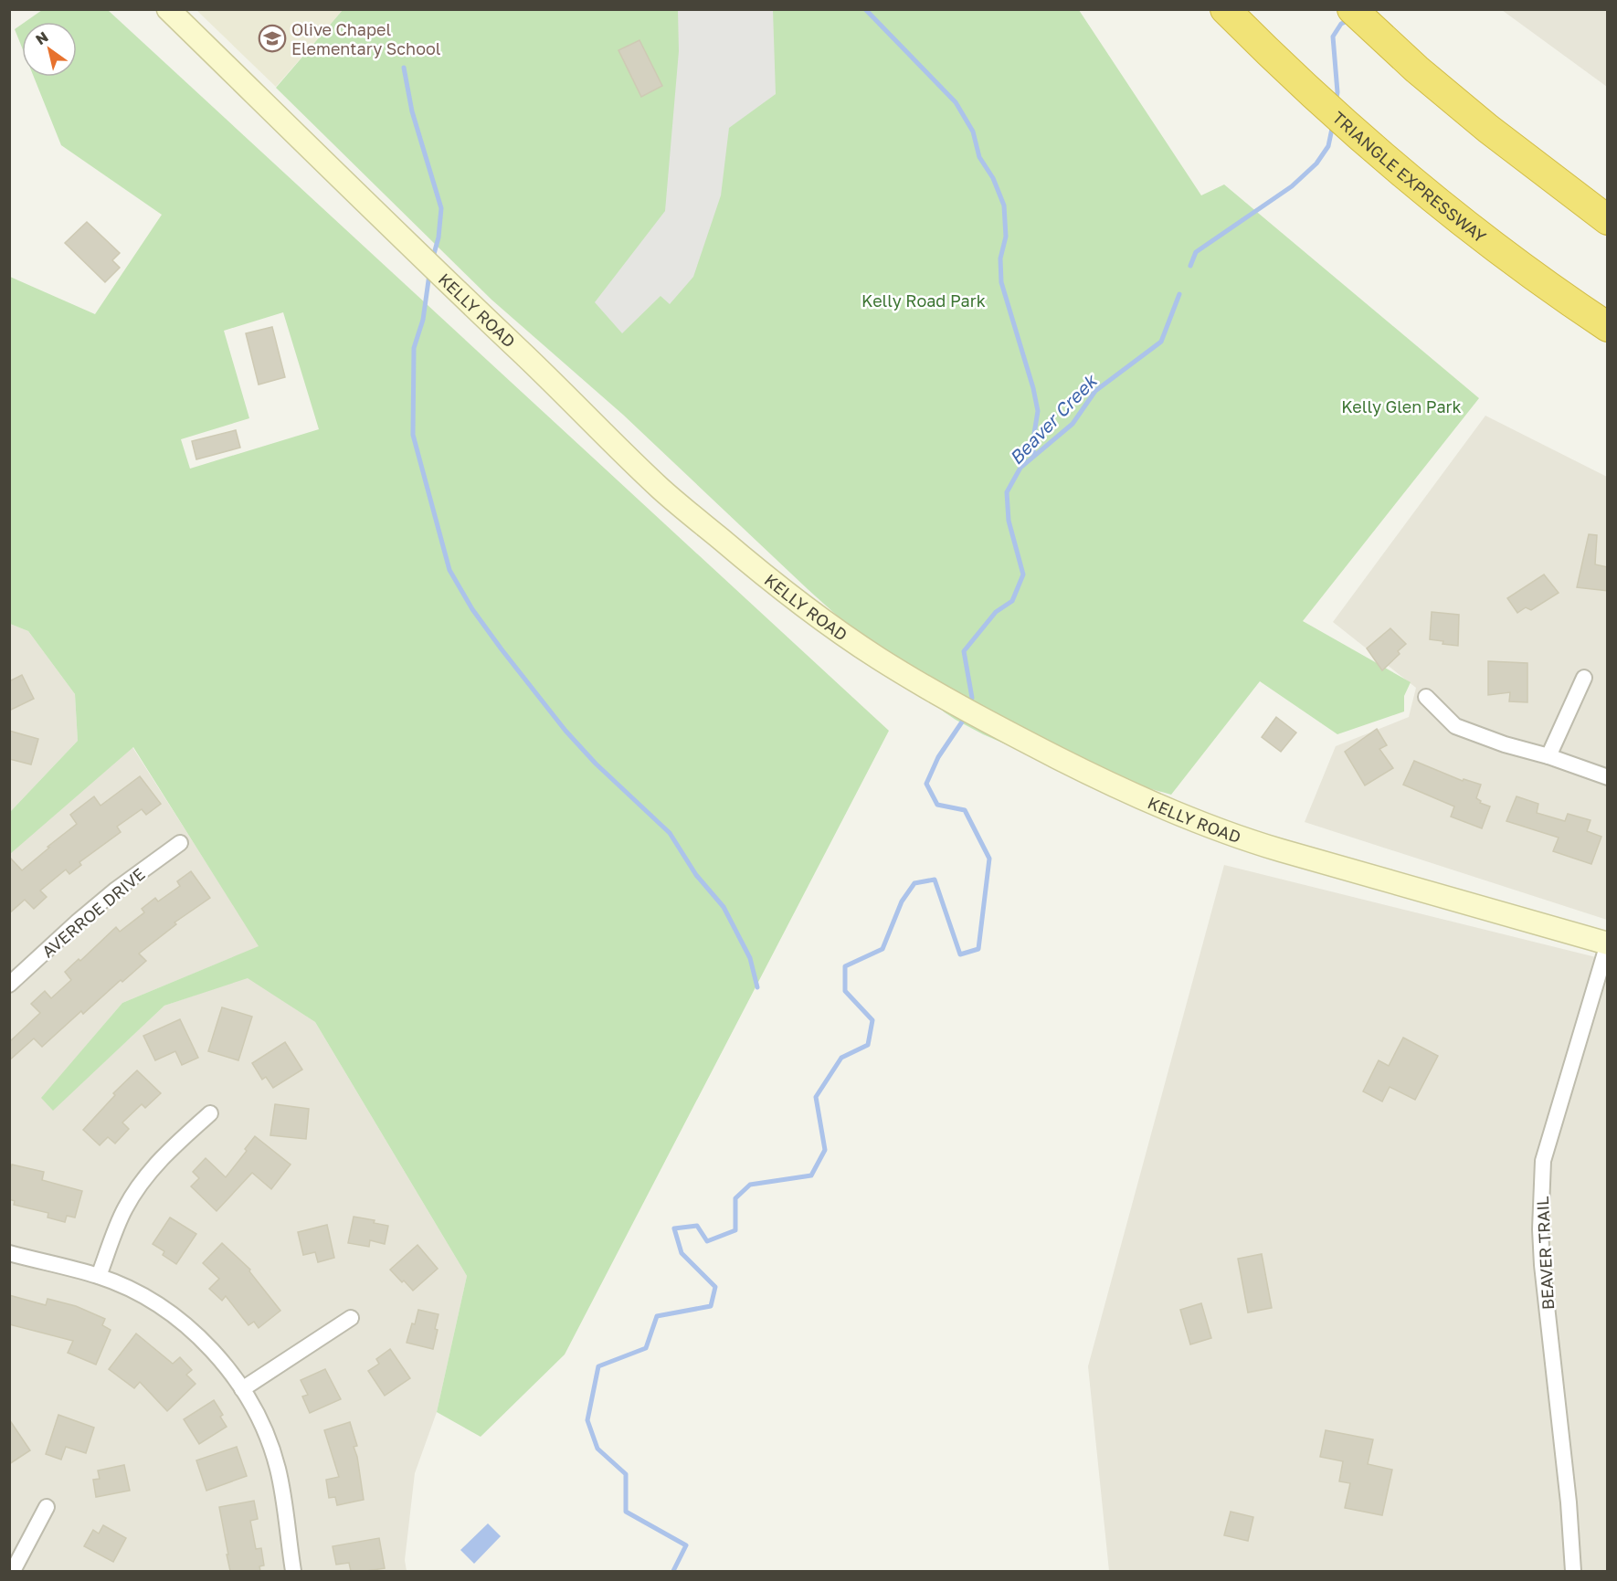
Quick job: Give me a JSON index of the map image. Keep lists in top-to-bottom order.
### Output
{
  "streets": {
    "highway": ["TRIANGLE EXPRESSWAY"],
    "street": ["KELLY ROAD", "AVERROE DRIVE", "BEAVER TRAIL"]
  },
  "crossings": [
    ["KELLY ROAD", "BEAVER TRAIL"]
  ],
  "water": ["Beaver Creek"],
  "parks": ["Kelly Road Park", "Kelly Glen Park"],
  "places": {
    "school or university": ["Olive Chapel Elementary School"]
  },
  "north": "top left"
}
